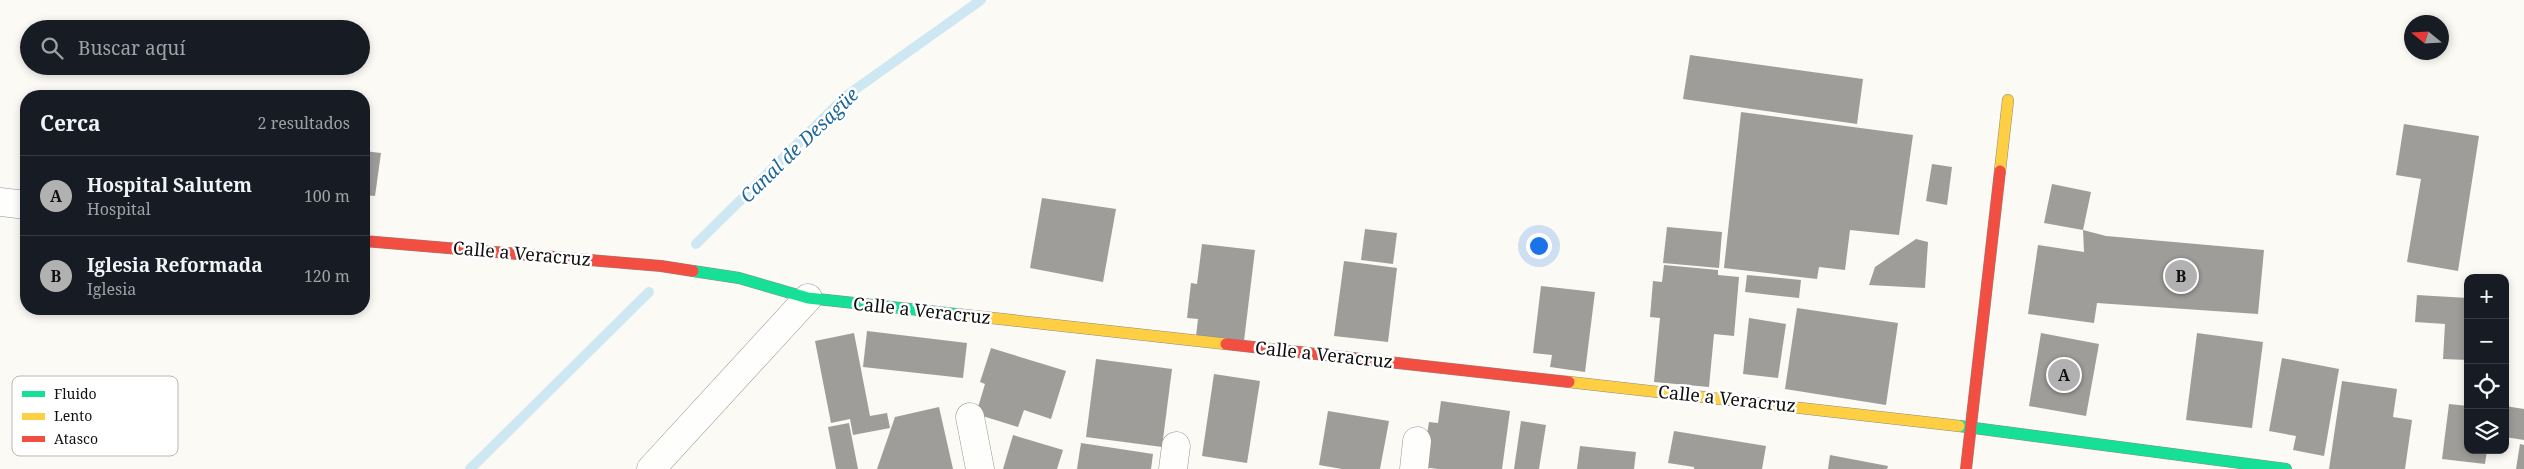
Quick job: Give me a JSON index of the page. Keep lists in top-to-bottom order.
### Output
{
  "streets": {
    "street": ["Calle a Veracruz"]
  },
  "water": ["Canal de Desagüe"],
  "legend": ["Fluido", "Lento", "Atasco"],
  "north": "left",
  "page": {
    "search": "Buscar aquí",
    "heading": ["Cerca", "2 resultados"],
    "list": [
      {
        "mark": "A",
        "name": "Hospital Salutem",
        "note": "Hospital",
        "value": "100 m"
      },
      {
        "mark": "B",
        "name": "Iglesia Reformada",
        "note": "Iglesia",
        "value": "120 m"
      }
    ],
    "pins": ["B", "A"],
    "map_buttons": ["+", "−"]
  }
}
